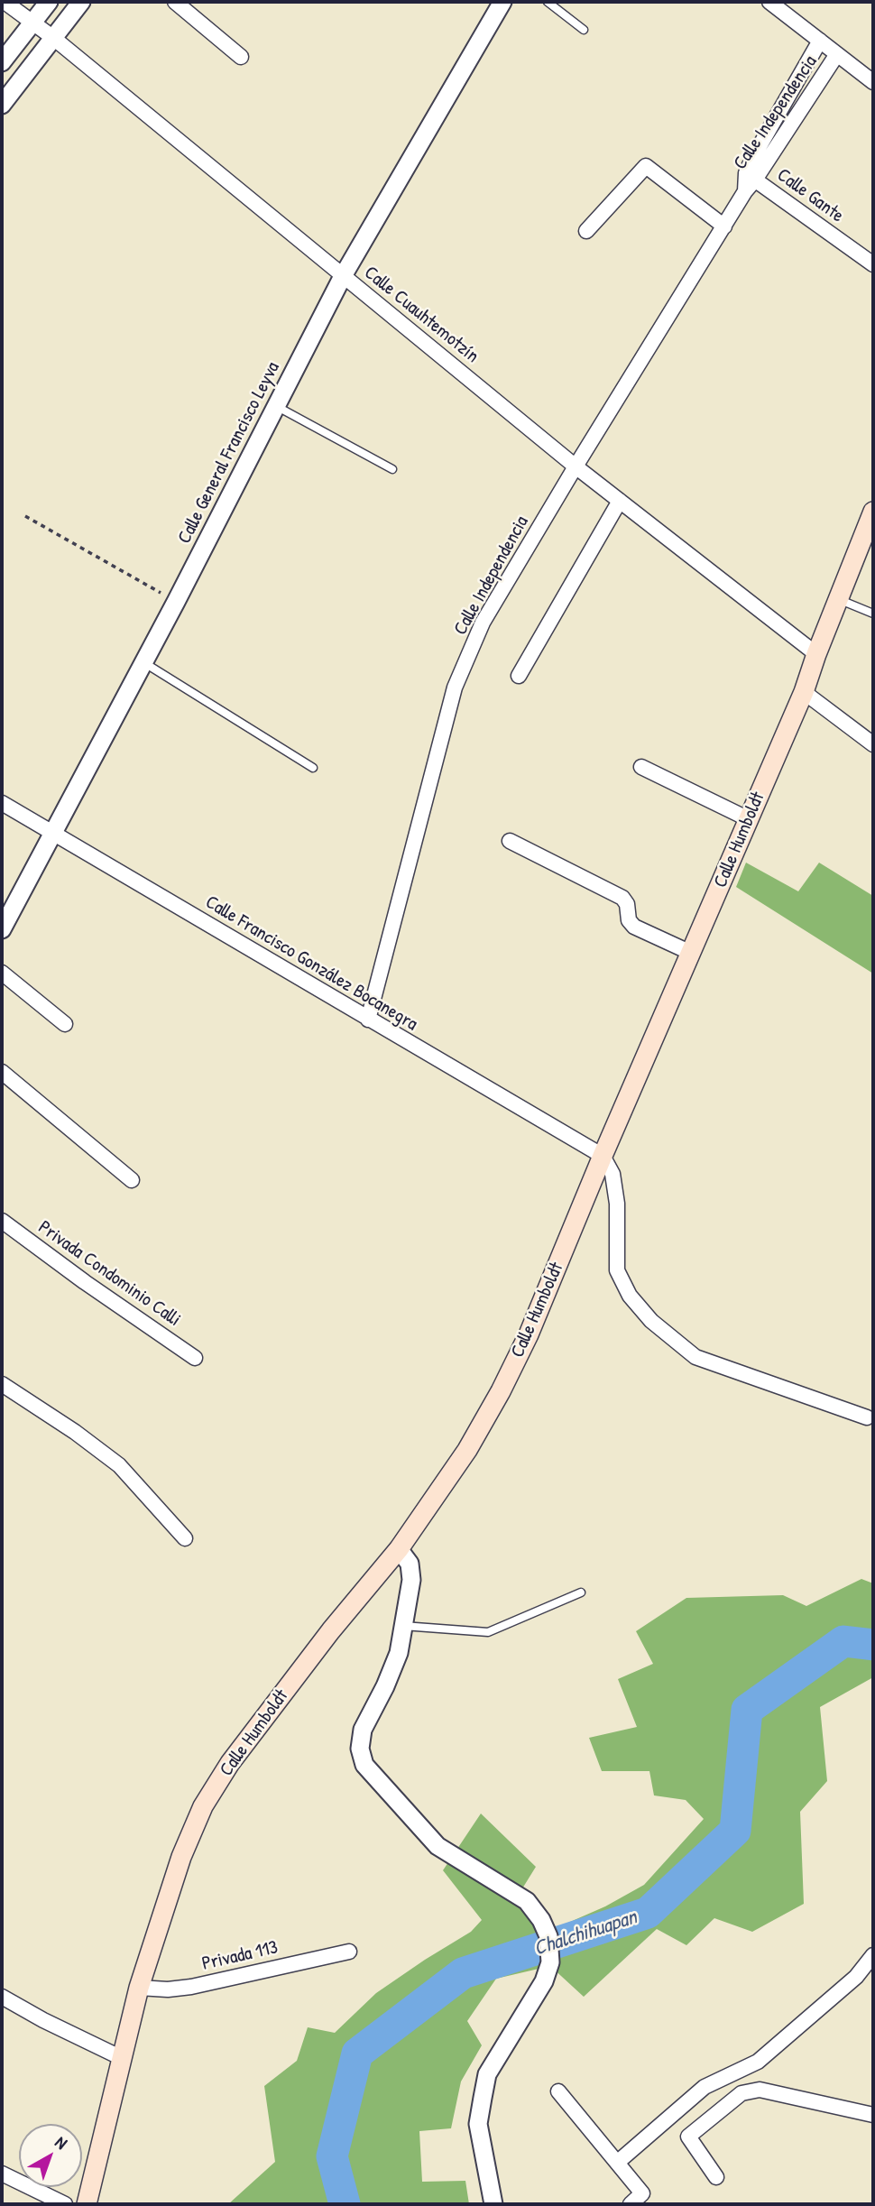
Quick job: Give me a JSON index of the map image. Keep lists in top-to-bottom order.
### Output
{
  "streets": {
    "main road": ["Calle Humboldt"],
    "street": [
      "Calle Independencia",
      "Calle Gante",
      "Calle Cuauhtemotzín",
      "Calle General Francisco Leyva",
      "Calle Francisco González Bocanegra",
      "Privada Condominio Calli",
      "Privada 113"
    ]
  },
  "crossings": [
    ["Calle Independencia", "Calle Gante"],
    ["Calle Independencia", "Calle Cuauhtemotzín"],
    ["Calle Independencia", "Calle Francisco González Bocanegra"],
    ["Calle Cuauhtemotzín", "Calle General Francisco Leyva"],
    ["Calle Cuauhtemotzín", "Calle Humboldt"],
    ["Calle General Francisco Leyva", "Calle Francisco González Bocanegra"],
    ["Calle Humboldt", "Calle Francisco González Bocanegra"],
    ["Calle Humboldt", "Privada 113"]
  ],
  "water": ["Chalchihuapan"],
  "north": "top right"
}
